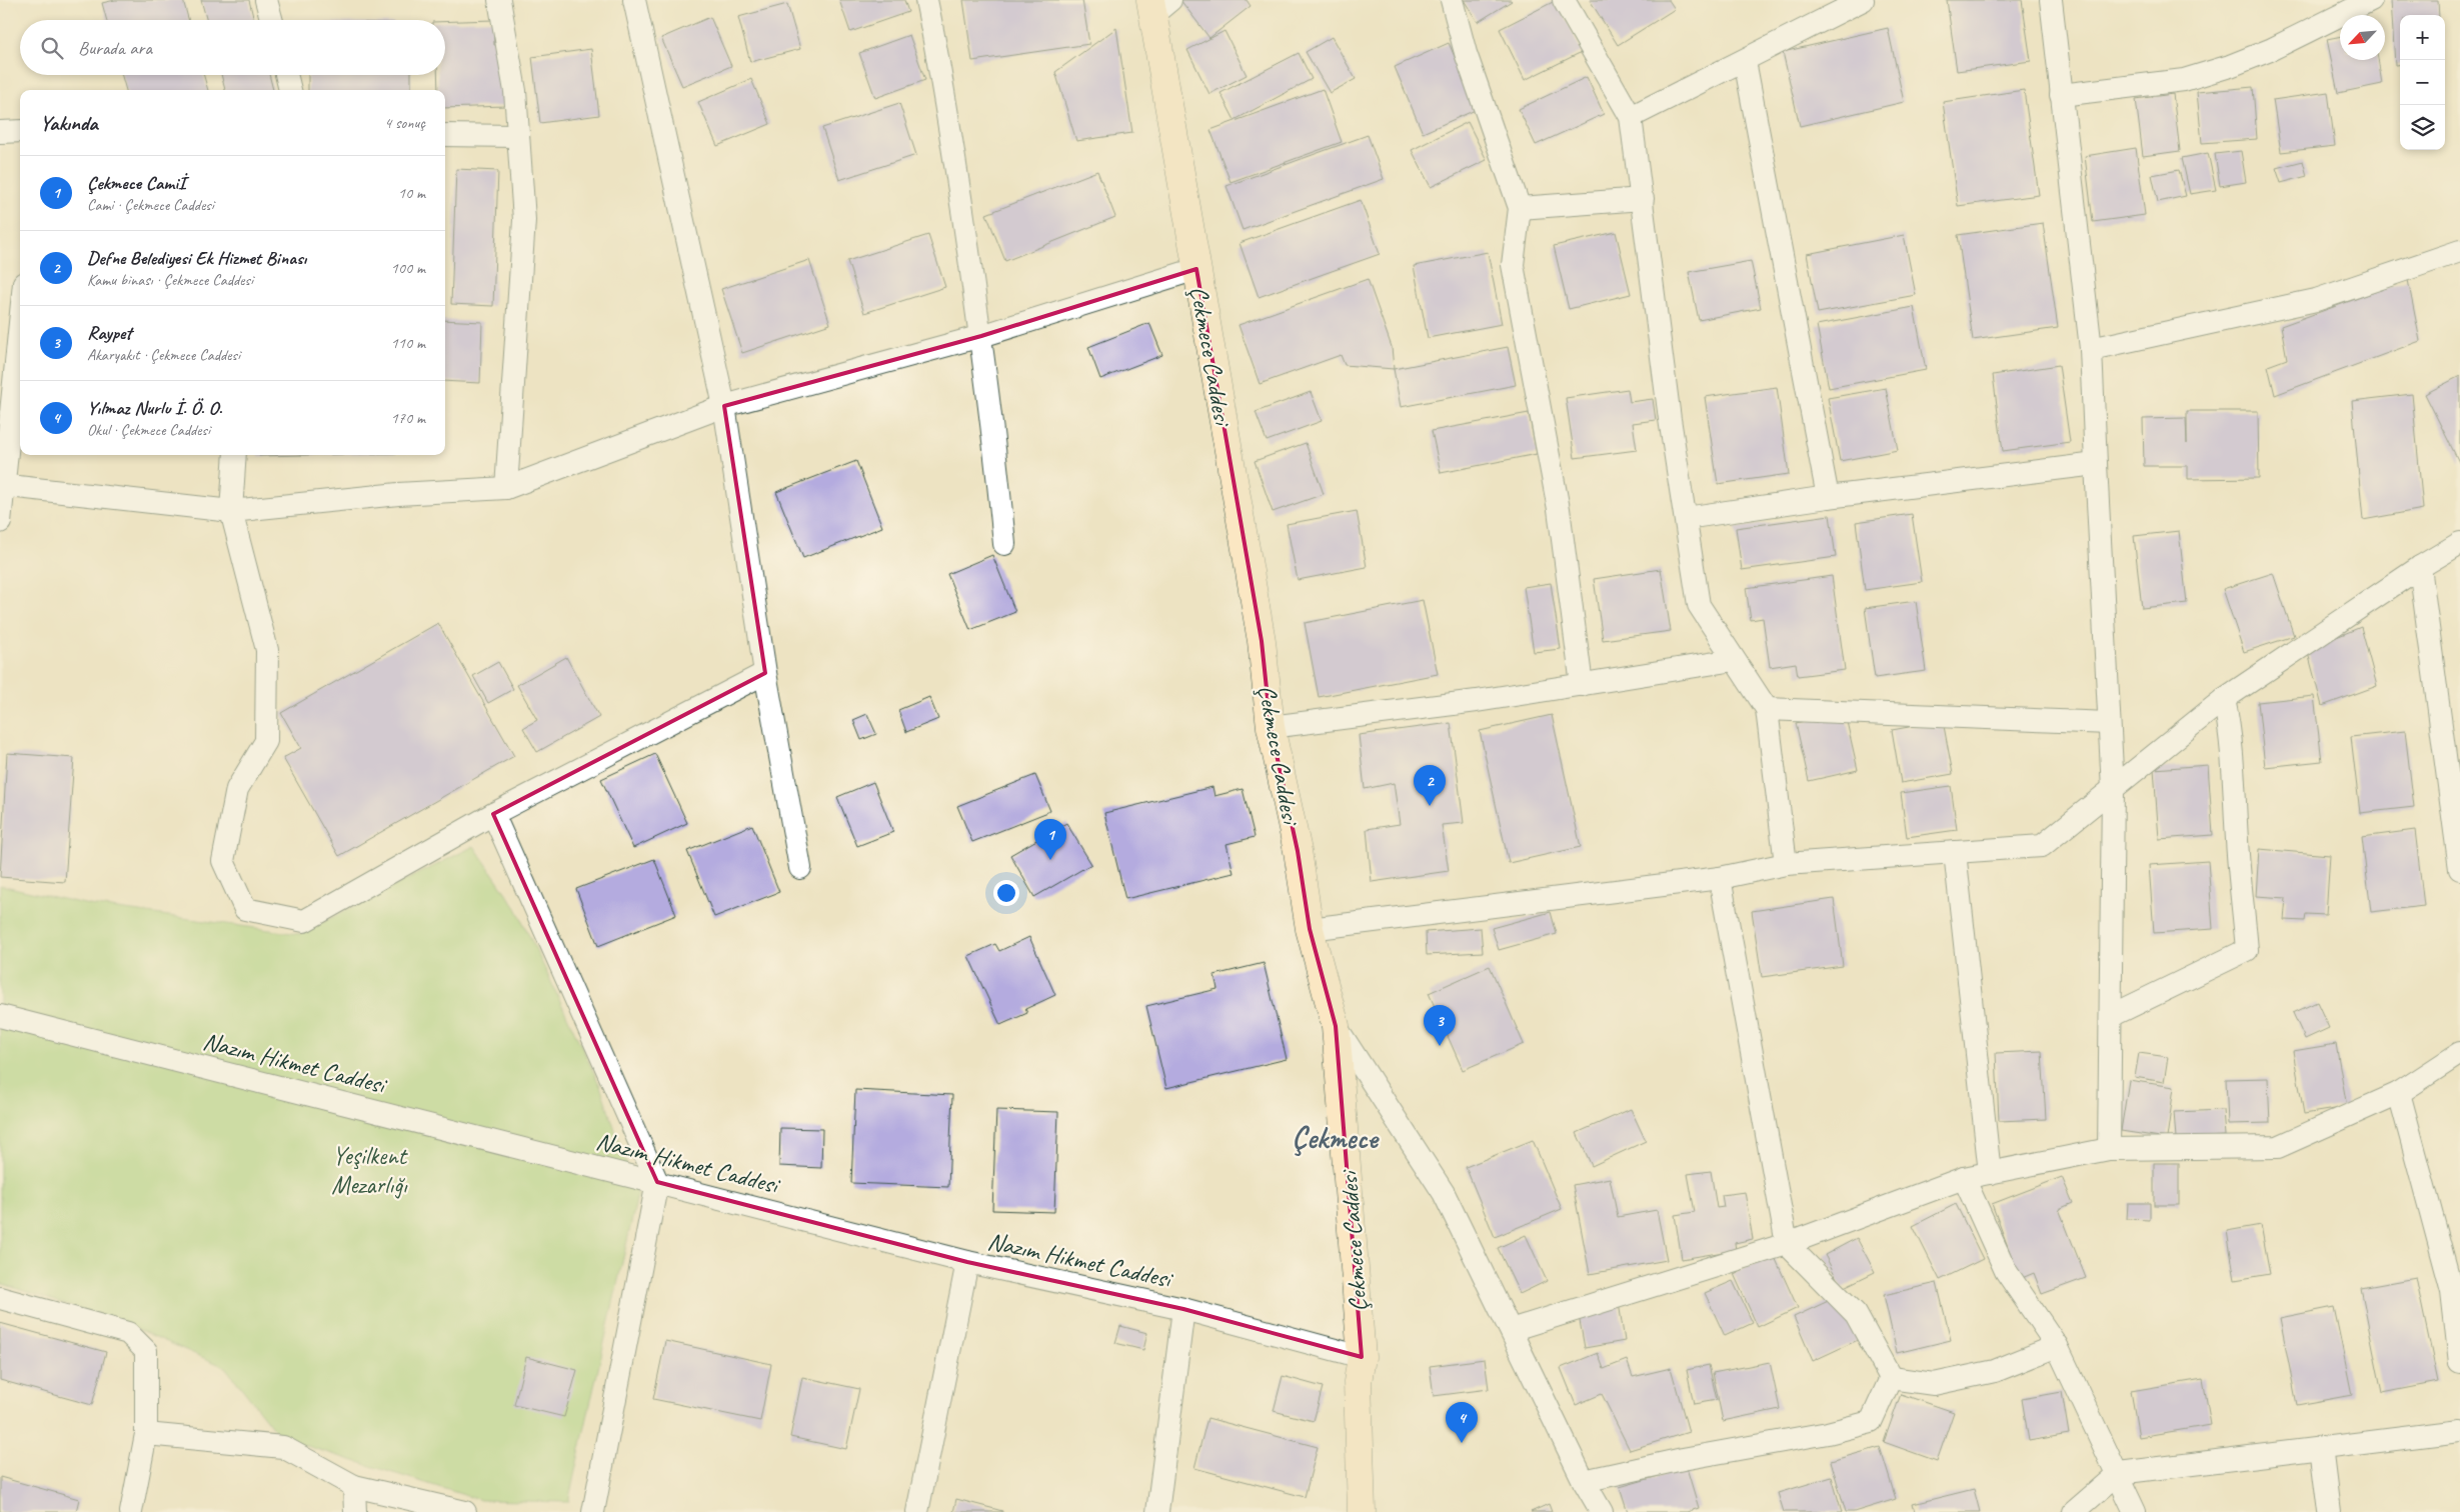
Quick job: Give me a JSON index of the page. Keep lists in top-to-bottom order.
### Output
{
  "streets": {
    "main road": ["Çekmece Caddesi"],
    "street": ["Nazım Hikmet Caddesi"]
  },
  "crossings": [
    ["Çekmece Caddesi", "Nazım Hikmet Caddesi"]
  ],
  "districts": ["Çekmece"],
  "parks": ["Yeşilkent Mezarlığı"],
  "north": "bottom left",
  "page": {
    "map_buttons": ["+", "−"],
    "search": "Burada ara",
    "heading": ["Yakında", "4 sonuç"],
    "list": [
      {
        "mark": "1",
        "name": "Çekmece Camiİ",
        "note": "Cami · Çekmece Caddesi",
        "value": "10 m"
      },
      {
        "mark": "2",
        "name": "Defne Belediyesi Ek Hizmet Binası",
        "note": "Kamu binası · Çekmece Caddesi",
        "value": "100 m"
      },
      {
        "mark": "3",
        "name": "Raypet",
        "note": "Akaryakıt · Çekmece Caddesi",
        "value": "110 m"
      },
      {
        "mark": "4",
        "name": "Yılmaz Nurlu İ. Ö. O.",
        "note": "Okul · Çekmece Caddesi",
        "value": "170 m"
      }
    ],
    "pins": [
      "2",
      "1",
      "3",
      "4"
    ]
  }
}
